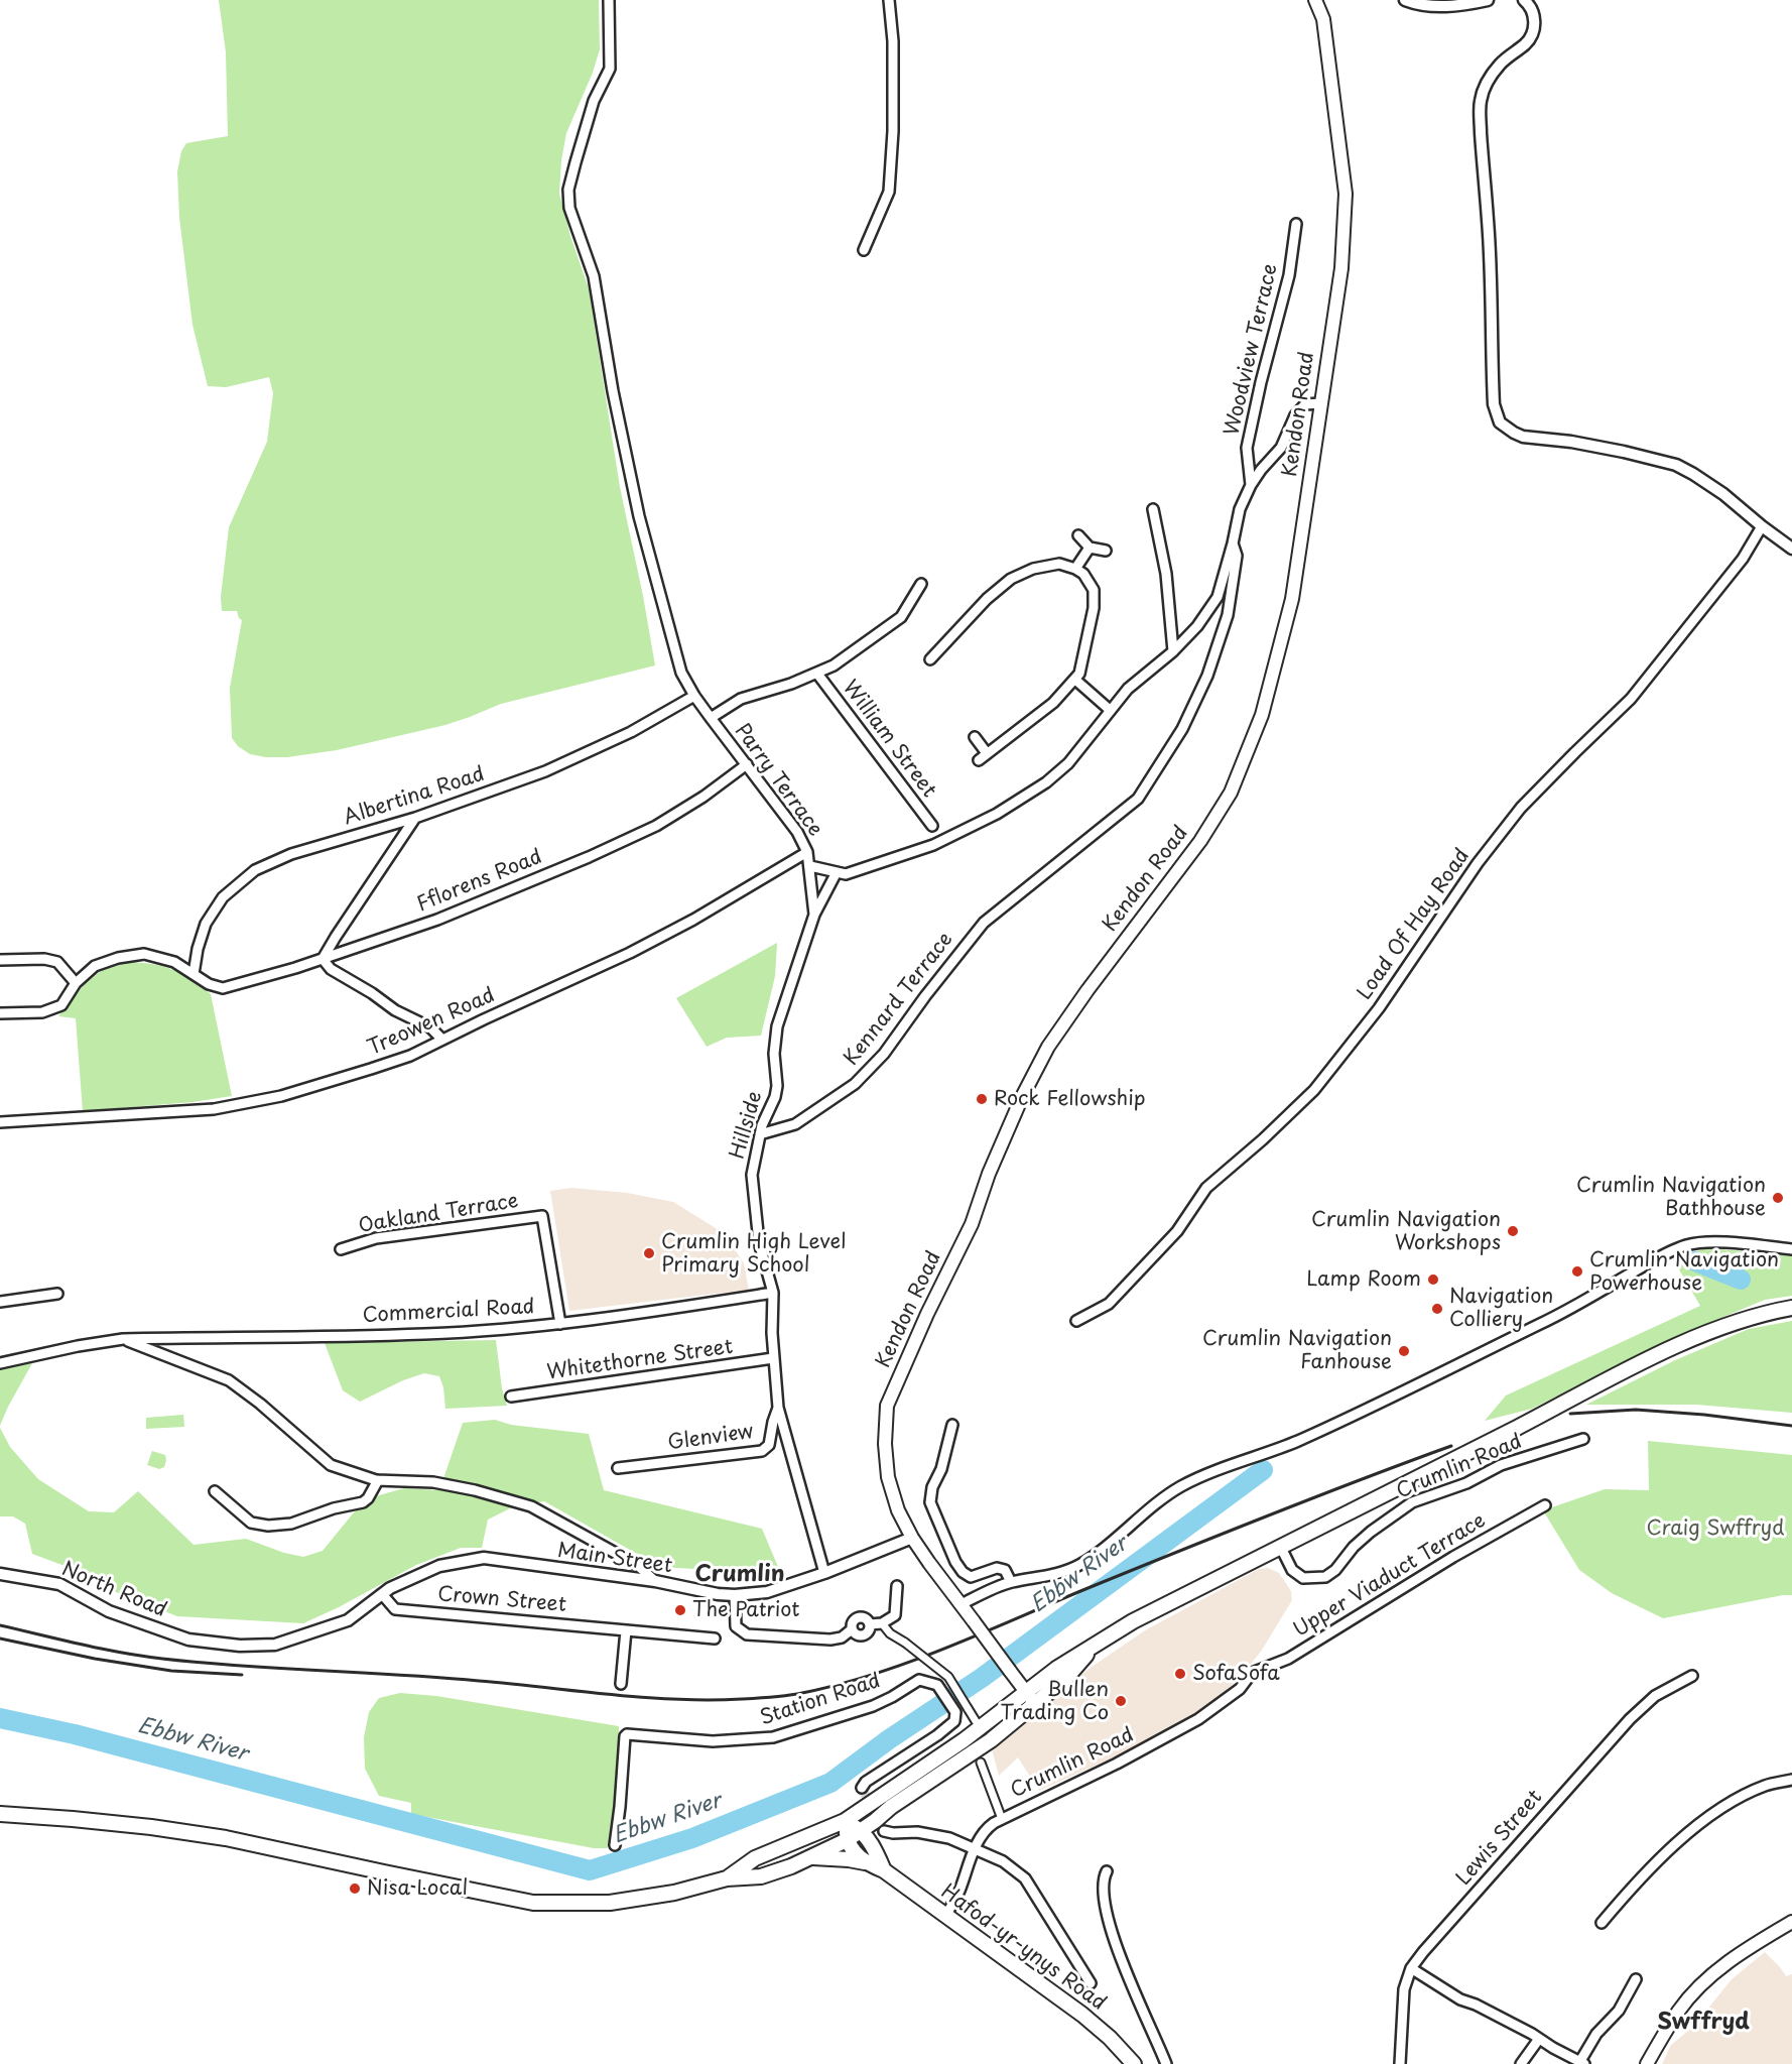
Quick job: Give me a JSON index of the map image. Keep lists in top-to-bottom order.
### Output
{
  "streets": {
    "main road": ["Kendon Road", "Hafod-yr-ynys Road"],
    "street": [
      "Woodview Terrace",
      "William Street",
      "Parry Terrace",
      "Albertina Road",
      "Fflorens Road",
      "Load Of Hay Road",
      "Kennard Terrace",
      "Treowen Road",
      "Hillside",
      "Oakland Terrace",
      "Commercial Road",
      "Whitethorne Street",
      "Glenview",
      "Crumlin Road",
      "Main Street",
      "Upper Viaduct Terrace",
      "North Road",
      "Crown Street",
      "Station Road",
      "Lewis Street"
    ]
  },
  "crossings": [
    ["Kendon Road", "Main Street"],
    ["Parry Terrace", "Albertina Road"],
    ["Parry Terrace", "Fflorens Road"],
    ["Parry Terrace", "Treowen Road"],
    ["Parry Terrace", "Hillside"],
    ["Albertina Road", "Fflorens Road"],
    ["Kennard Terrace", "Hillside"],
    ["Hillside", "Commercial Road"],
    ["Hillside", "Whitethorne Street"],
    ["Hillside", "Glenview"],
    ["Hillside", "Main Street"],
    ["Oakland Terrace", "Commercial Road"],
    ["Crumlin Road", "Upper Viaduct Terrace"],
    ["Crumlin Road", "Hafod-yr-ynys Road"],
    ["Main Street", "North Road"],
    ["Main Street", "Crown Street"],
    ["North Road", "Crown Street"]
  ],
  "districts": ["Crumlin", "Swffryd"],
  "water": ["Ebbw River"],
  "parks": ["Craig Swffryd"],
  "places": [
    "Rock Fellowship",
    "Crumlin Navigation Bathhouse",
    "Crumlin Navigation Workshops",
    "Crumlin High Level Primary School",
    "Crumlin Navigation Powerhouse",
    "Lamp Room",
    "Navigation Colliery",
    "Crumlin Navigation Fanhouse",
    "The Patriot",
    "SofaSofa",
    "Bullen Trading Co",
    "Nisa Local"
  ]
}
